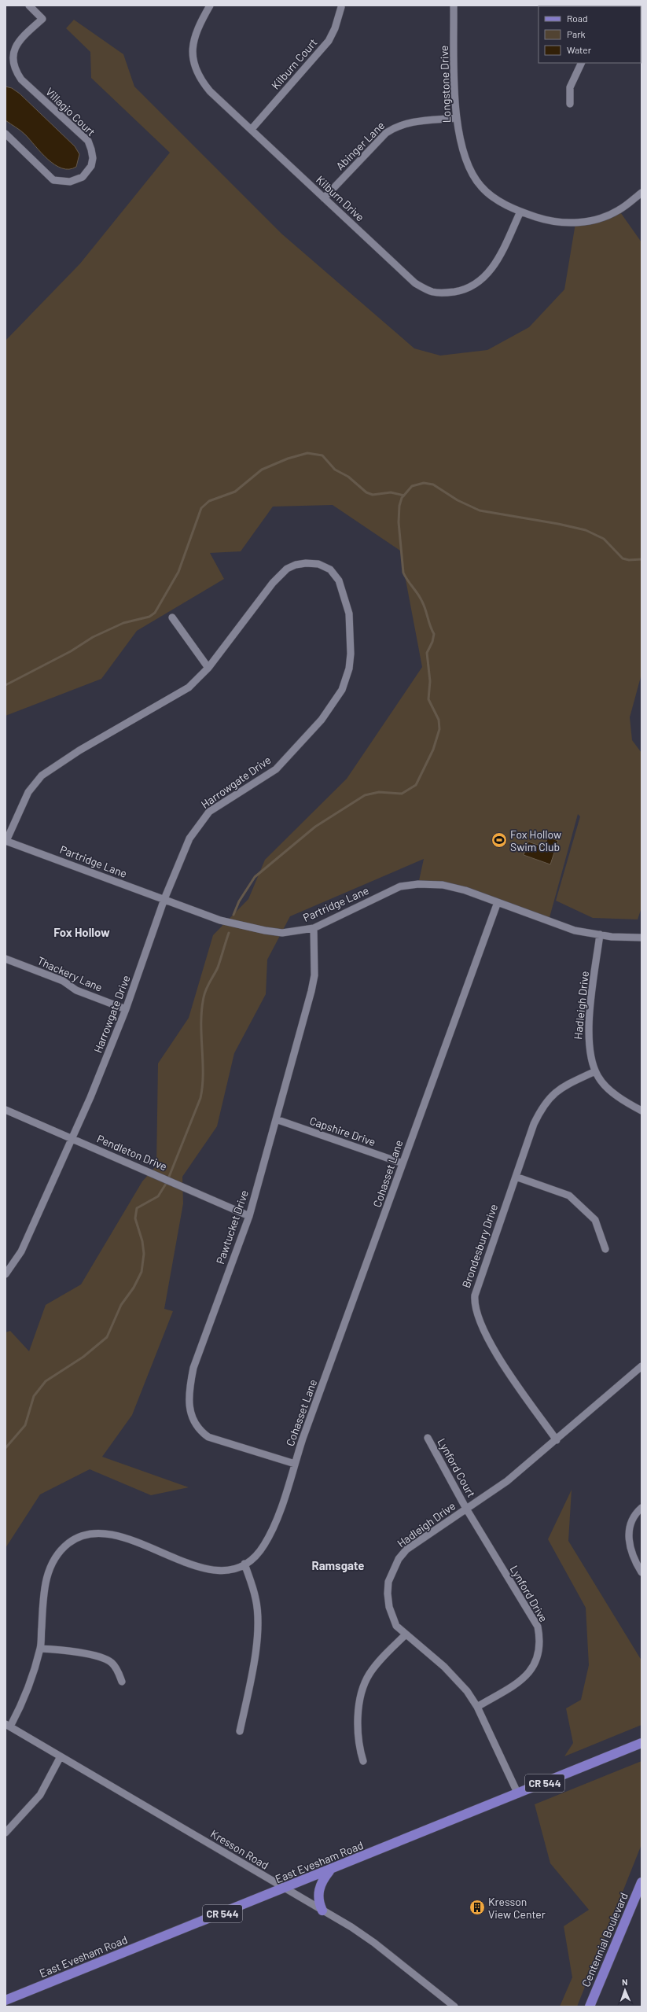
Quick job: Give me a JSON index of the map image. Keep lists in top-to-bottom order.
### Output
{
  "streets": {
    "main road": ["CR 544", "East Evesham Road", "Centennial Boulevard"],
    "street": [
      "Kilburn Court",
      "Longstone Drive",
      "Villagio Court",
      "Abinger Lane",
      "Kilburn Drive",
      "Harrowgate Drive",
      "Partridge Lane",
      "Thackery Lane",
      "Hadleigh Drive",
      "Capshire Drive",
      "Pendleton Drive",
      "Cohasset Lane",
      "Pawtucket Drive",
      "Brondesbury Drive",
      "Lynford Court",
      "Lynford Drive",
      "Kresson Road"
    ]
  },
  "crossings": [
    ["Kilburn Court", "Kilburn Drive"],
    ["Longstone Drive", "Abinger Lane"],
    ["Longstone Drive", "Kilburn Drive"],
    ["Abinger Lane", "Kilburn Drive"],
    ["Harrowgate Drive", "Partridge Lane"],
    ["Harrowgate Drive", "Thackery Lane"],
    ["Harrowgate Drive", "Pendleton Drive"],
    ["Partridge Lane", "Hadleigh Drive"],
    ["Partridge Lane", "Cohasset Lane"],
    ["Partridge Lane", "Pawtucket Drive"],
    ["Hadleigh Drive", "Brondesbury Drive"],
    ["Hadleigh Drive", "Lynford Court"],
    ["Hadleigh Drive", "Lynford Drive"],
    ["Hadleigh Drive", "East Evesham Road"],
    ["Capshire Drive", "Cohasset Lane"],
    ["Capshire Drive", "Pawtucket Drive"],
    ["Pendleton Drive", "Pawtucket Drive"],
    ["Cohasset Lane", "Pawtucket Drive"],
    ["Cohasset Lane", "Kresson Road"],
    ["Lynford Court", "Lynford Drive"],
    ["Kresson Road", "East Evesham Road"]
  ],
  "districts": ["Fox Hollow", "Ramsgate"],
  "places": {
    "sports": ["Fox Hollow Swim Club"],
    "building": ["Kresson View Center"]
  },
  "legend": ["Road", "Park", "Water"],
  "north": "top"
}
